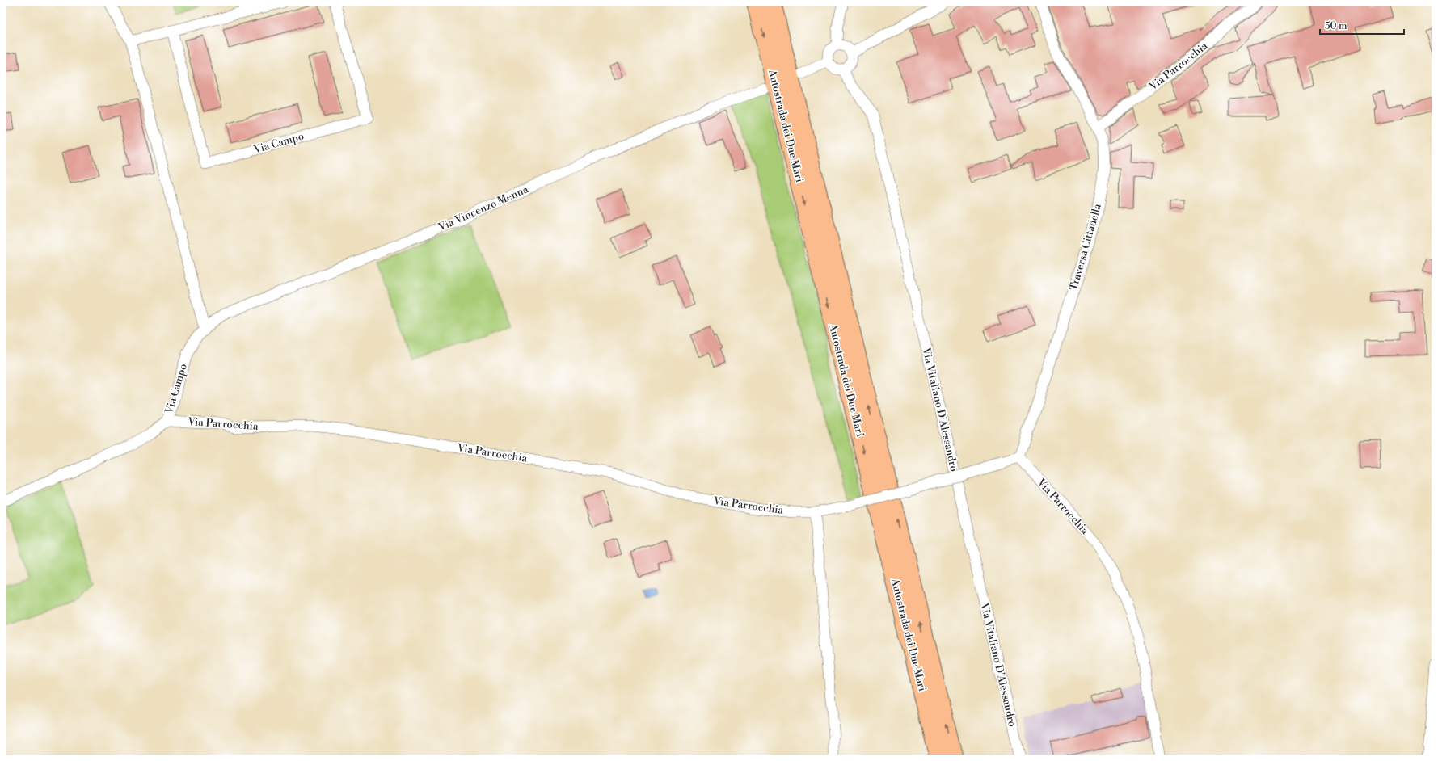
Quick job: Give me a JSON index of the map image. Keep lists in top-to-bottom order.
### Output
{
  "streets": {
    "highway": ["Autostrada dei Due Mari"],
    "street": [
      "Via Parrocchia",
      "Via Campo",
      "Via Vincenzo Menna",
      "Traversa Cittadella",
      "Via Vitaliano D'Alessandro"
    ]
  },
  "crossings": [
    ["Via Parrocchia", "Via Campo"],
    ["Via Parrocchia", "Traversa Cittadella"],
    ["Via Campo", "Via Vincenzo Menna"]
  ],
  "scale_bar": "50 m"
}
